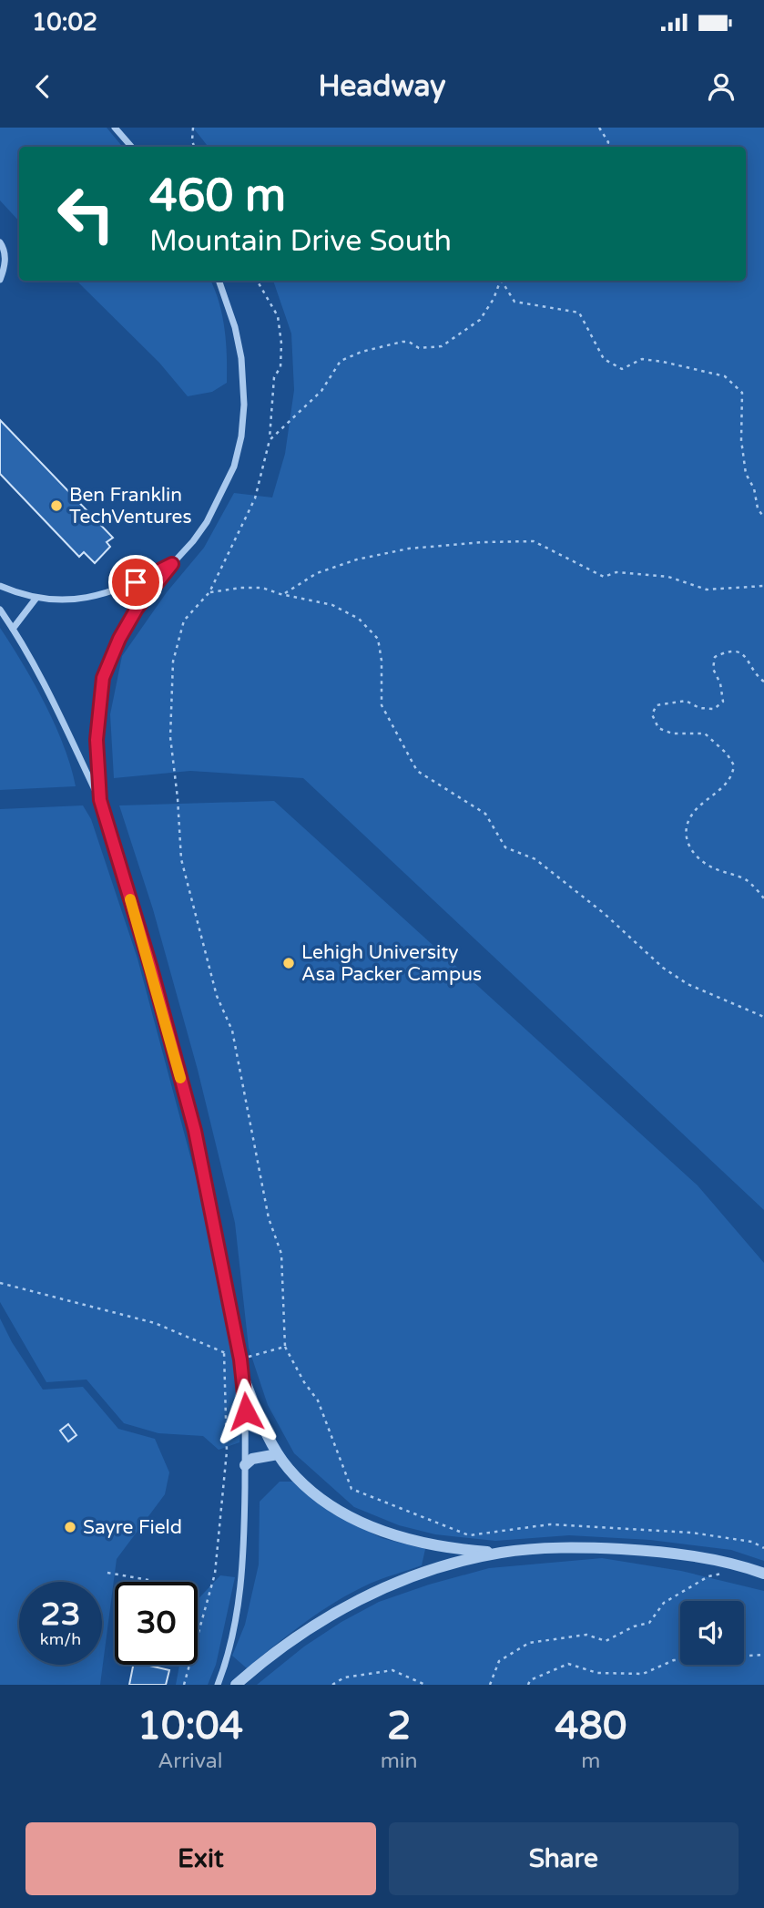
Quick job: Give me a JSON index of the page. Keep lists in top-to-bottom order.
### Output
{
  "places": ["Ben Franklin TechVentures", "Lehigh University Asa Packer Campus", "Sayre Field"],
  "page": {
    "status": "10:02",
    "header": "Headway",
    "turn": ["460 m", "Mountain Drive South"],
    "speed": "23 km/h",
    "limit": "30",
    "eta": [
      "10:04",
      "Arrival",
      "2",
      "min",
      "480",
      "m"
    ],
    "buttons": ["Exit", "Share"]
  }
}
